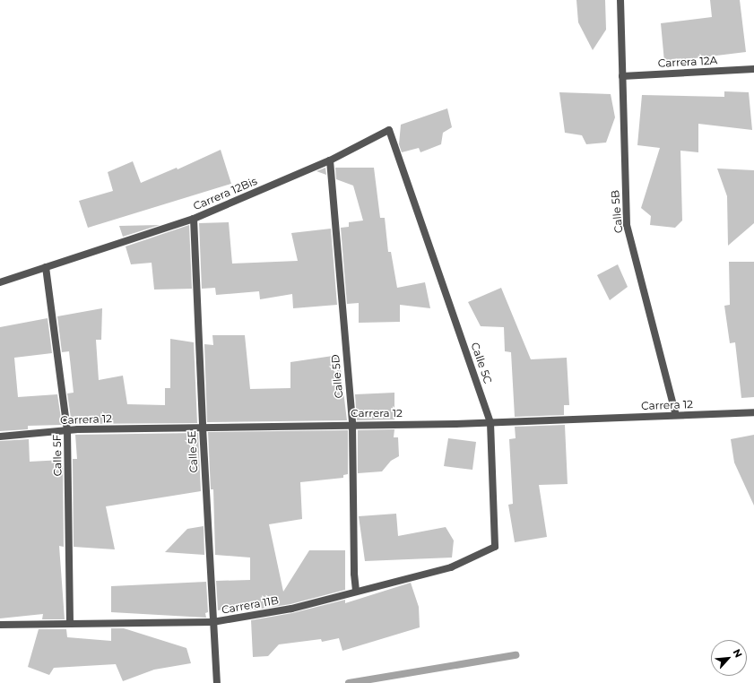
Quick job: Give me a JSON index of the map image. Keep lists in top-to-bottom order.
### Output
{
  "streets": {
    "street": [
      "Carrera 12A",
      "Carrera 12Bis",
      "Calle 5B",
      "Calle 5C",
      "Calle 5D",
      "Carrera 12",
      "Calle 5E",
      "Calle 5F",
      "Carrera 11B"
    ]
  },
  "crossings": [
    ["Carrera 12A", "Calle 5B"],
    ["Carrera 12Bis", "Calle 5C"],
    ["Carrera 12Bis", "Calle 5D"],
    ["Carrera 12Bis", "Calle 5E"],
    ["Carrera 12Bis", "Calle 5F"],
    ["Calle 5B", "Carrera 12"],
    ["Calle 5C", "Carrera 12"],
    ["Calle 5C", "Carrera 11B"],
    ["Calle 5D", "Carrera 12"],
    ["Calle 5D", "Carrera 11B"],
    ["Carrera 12", "Calle 5E"],
    ["Carrera 12", "Calle 5F"],
    ["Calle 5E", "Carrera 11B"],
    ["Calle 5F", "Carrera 11B"]
  ],
  "north": "top right"
}
